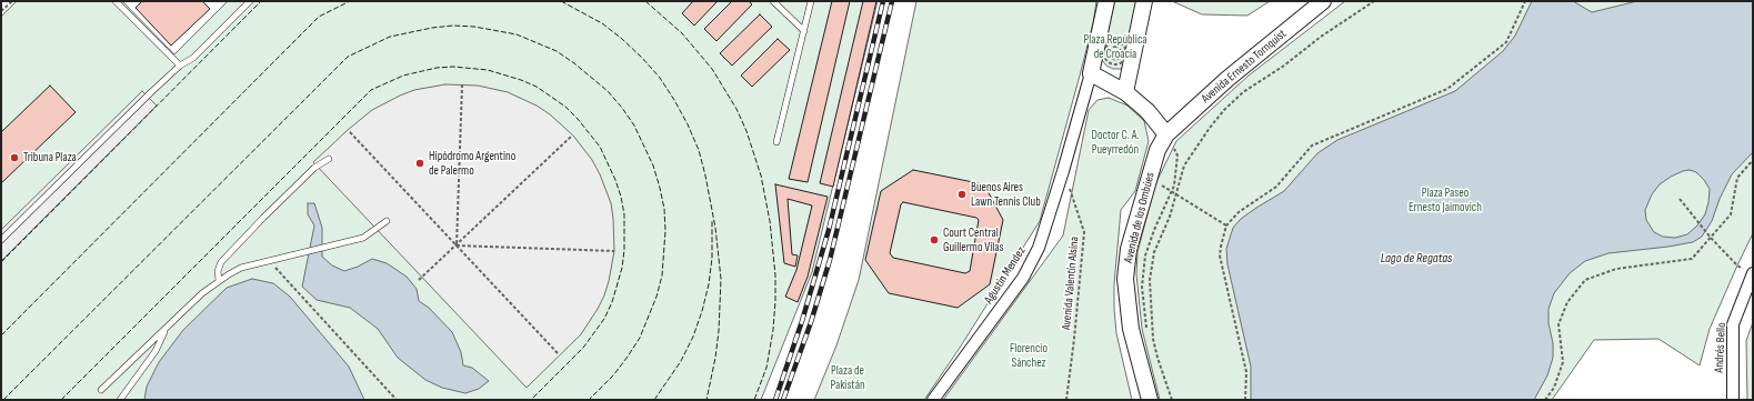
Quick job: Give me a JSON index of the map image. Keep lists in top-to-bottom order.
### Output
{
  "streets": {
    "main road": ["Avenida Ernesto Tornquist", "Avenida de los Ombúes"],
    "street": ["Agustin Mendez", "Andrés Bello"],
    "path": ["Avenida Valentín Alsina"]
  },
  "crossings": [
    ["Avenida Ernesto Tornquist", "Avenida de los Ombúes"],
    ["Agustin Mendez", "Avenida Valentín Alsina"]
  ],
  "water": ["Lago de Regatas"],
  "parks": [
    "Plaza República de Croacia",
    "Doctor C. A. Pueyrredón",
    "Plaza Paseo Ernesto Jaimovich",
    "Florencio Sánchez",
    "Plaza de Pakistán"
  ],
  "places": [
    "Tribuna Plaza",
    "Hipódromo Argentino de Palermo",
    "Buenos Aires Lawn Tennis Club",
    "Court Central Guillermo Vilas"
  ]
}
